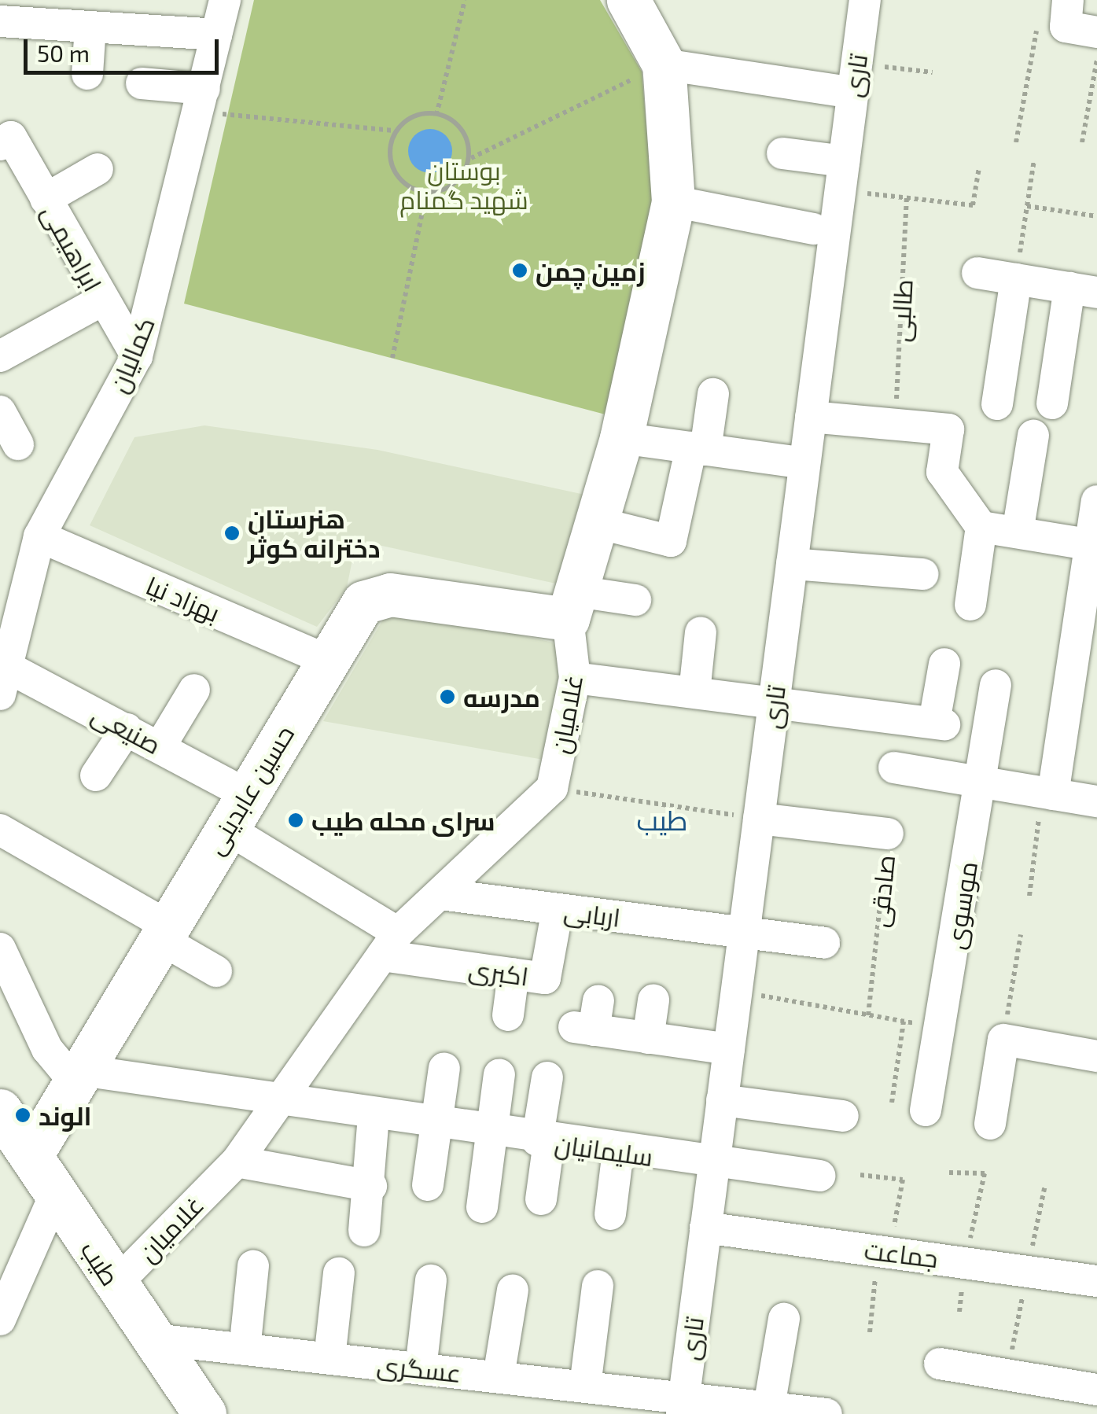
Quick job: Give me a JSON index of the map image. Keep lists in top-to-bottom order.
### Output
{
  "streets": {
    "street": [
      "تاری",
      "ابراهیمی",
      "کمالیان",
      "بهزاد نیا",
      "غلامیان",
      "صنیعی",
      "حسین عابدینی",
      "موسوی",
      "اربابی",
      "اکبری",
      "سلیمانیان",
      "جماعت",
      "طیب",
      "عسگری"
    ],
    "path": ["طالبی", "صادقی"]
  },
  "crossings": [
    ["تاری", "اربابی"],
    ["تاری", "سلیمانیان"],
    ["تاری", "جماعت"],
    ["تاری", "عسگری"],
    ["ابراهیمی", "کمالیان"],
    ["کمالیان", "بهزاد نیا"],
    ["کمالیان", "صنیعی"],
    ["بهزاد نیا", "حسین عابدینی"],
    ["غلامیان", "صنیعی"],
    ["غلامیان", "حسین عابدینی"],
    ["غلامیان", "اربابی"],
    ["غلامیان", "اکبری"],
    ["غلامیان", "سلیمانیان"],
    ["غلامیان", "طیب"],
    ["صنیعی", "حسین عابدینی"],
    ["صنیعی", "اکبری"],
    ["حسین عابدینی", "سلیمانیان"],
    ["حسین عابدینی", "طیب"],
    ["اربابی", "اکبری"],
    ["طیب", "عسگری"]
  ],
  "districts": ["طیب"],
  "parks": ["بوستان شهید گمنام"],
  "places": [
    "زمین چمن",
    "هنرستان دخترانه کوثر",
    "مدرسه",
    "سرای محله طیب",
    "الوند"
  ],
  "scale_bar": "50 m"
}
